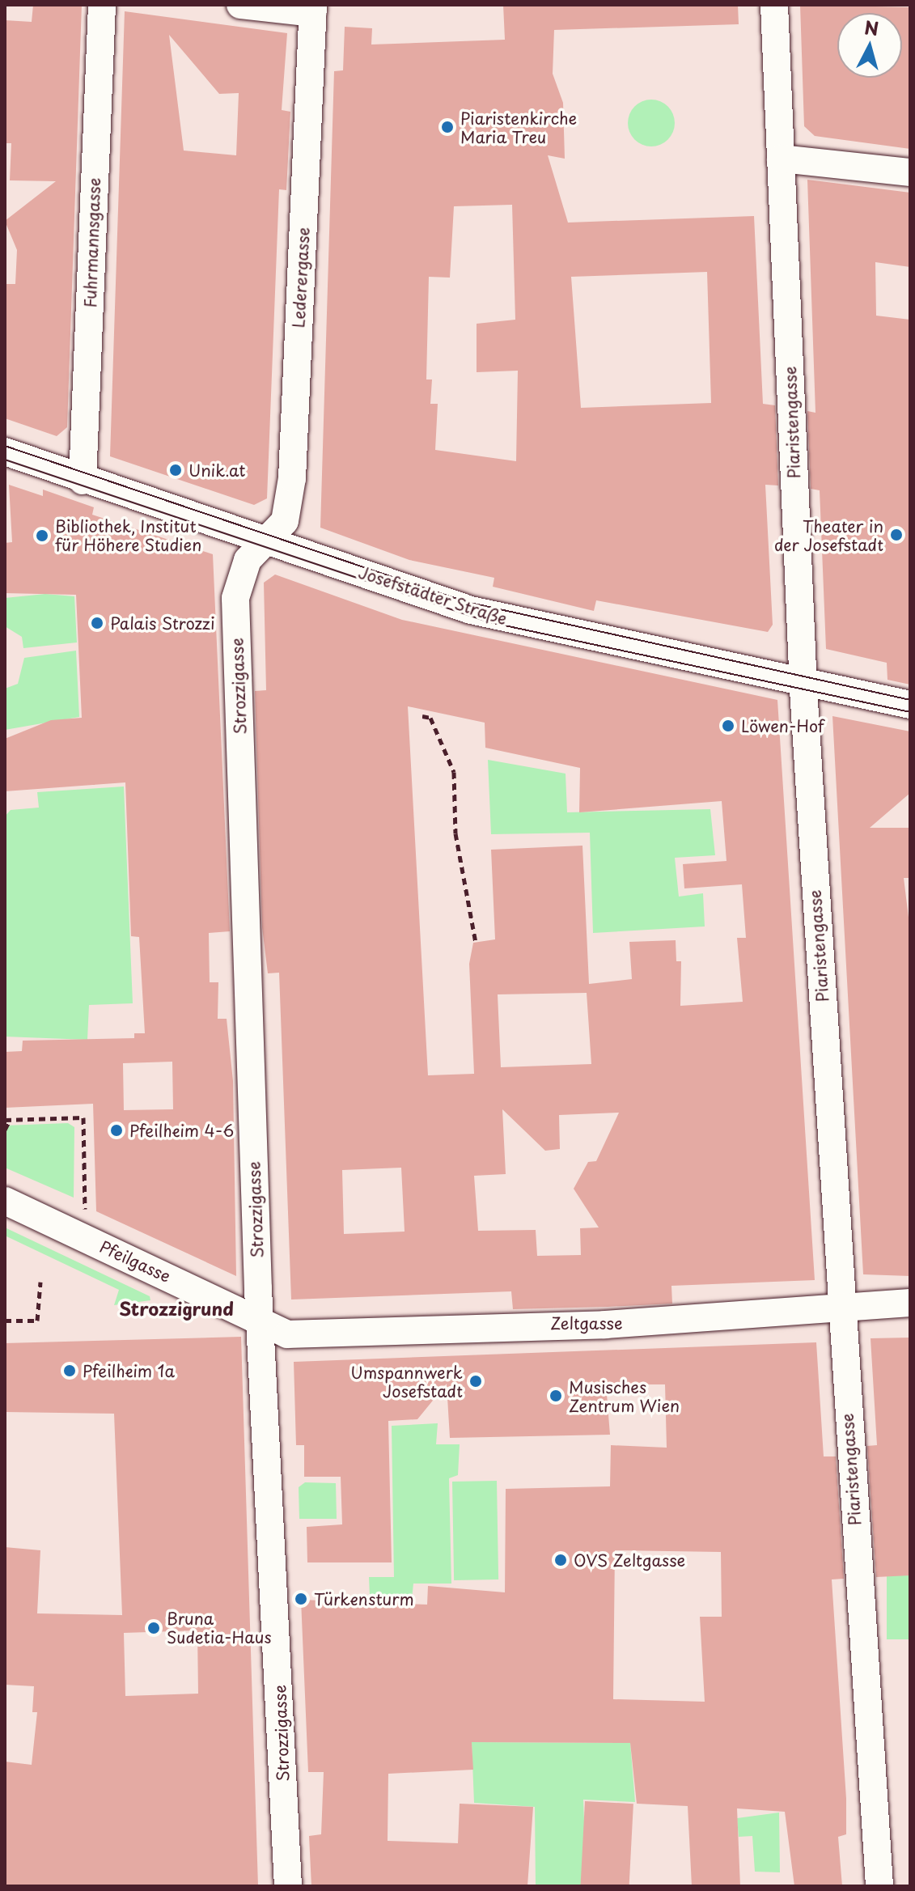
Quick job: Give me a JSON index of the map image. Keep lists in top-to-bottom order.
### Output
{
  "streets": {
    "street": [
      "Fuhrmannsgasse",
      "Lederergasse",
      "Piaristengasse",
      "Josefstädter Straße",
      "Strozzigasse",
      "Pfeilgasse",
      "Zeltgasse"
    ]
  },
  "crossings": [
    ["Fuhrmannsgasse", "Josefstädter Straße"],
    ["Lederergasse", "Josefstädter Straße"],
    ["Lederergasse", "Strozzigasse"],
    ["Piaristengasse", "Josefstädter Straße"],
    ["Piaristengasse", "Zeltgasse"],
    ["Josefstädter Straße", "Strozzigasse"],
    ["Strozzigasse", "Pfeilgasse"],
    ["Strozzigasse", "Zeltgasse"],
    ["Pfeilgasse", "Zeltgasse"]
  ],
  "districts": ["Strozzigrund"],
  "places": [
    "Piaristenkirche Maria Treu",
    "Unik.at",
    "Theater in der Josefstadt",
    "Bibliothek, Institut für Höhere Studien",
    "Palais Strozzi",
    "Löwen-Hof",
    "Pfeilheim 4-6",
    "Pfeilheim 1a",
    "Umspannwerk Josefstadt",
    "Musisches Zentrum Wien",
    "OVS Zeltgasse",
    "Türkensturm",
    "Bruna Sudetia-Haus"
  ],
  "north": "top"
}
